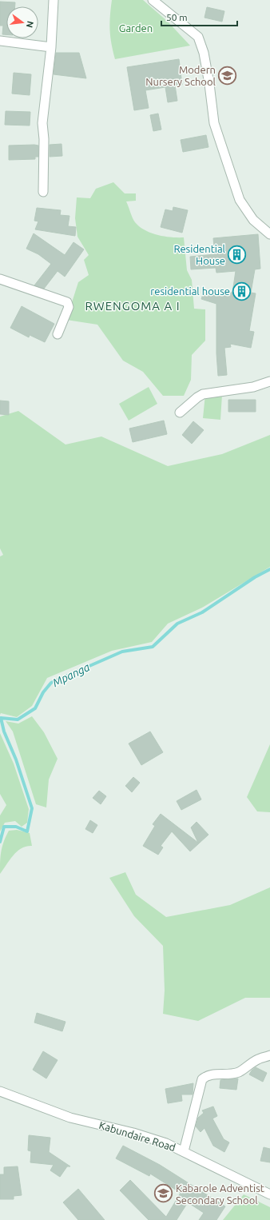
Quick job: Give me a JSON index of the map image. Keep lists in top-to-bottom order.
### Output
{
  "streets": {
    "street": ["Kabundaire Road"]
  },
  "districts": ["RWENGOMA A I"],
  "water": ["Mpanga"],
  "parks": ["Garden"],
  "places": {
    "school or university": ["Modern Nursery School", "Kabarole Adventist Secondary School"],
    "building": ["Residential House", "residential house"]
  },
  "scale_bar": "50 m",
  "north": "right"
}
